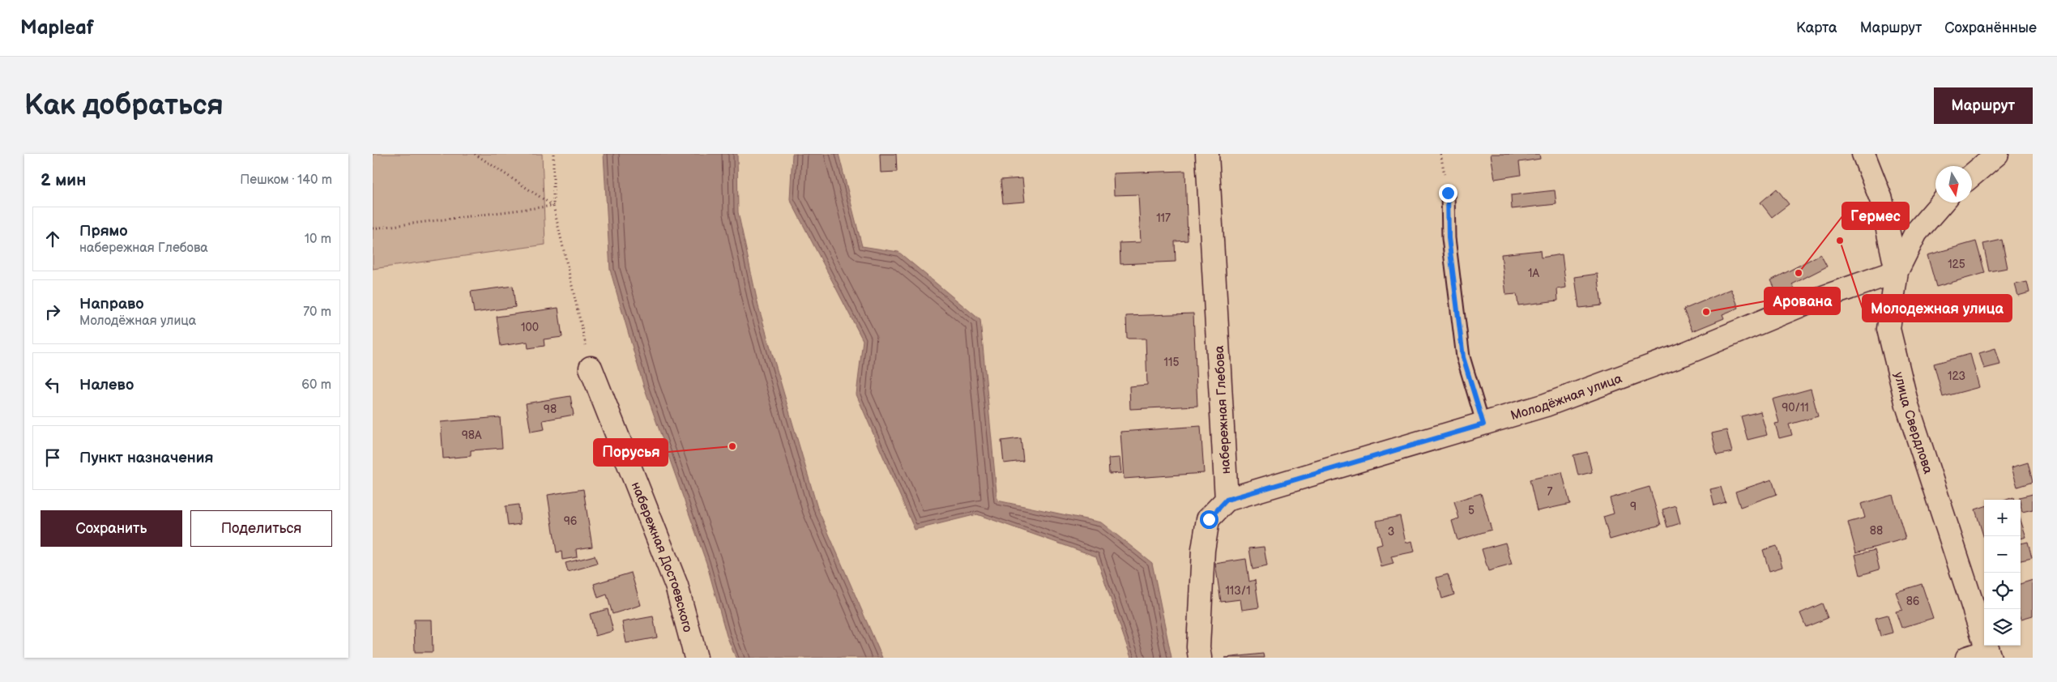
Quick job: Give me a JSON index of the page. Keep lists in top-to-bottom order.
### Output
{
  "streets": {
    "street": [
      "Молодёжная улица",
      "набережная Глебова",
      "улица Свердлова",
      "набережная Достоевского"
    ]
  },
  "crossings": [
    ["Молодёжная улица", "набережная Глебова"],
    ["Молодёжная улица", "улица Свердлова"]
  ],
  "places": [
    "Молодежная улица",
    "Гермес",
    "Арована",
    "Порусья"
  ],
  "house_numbers": [
    "117",
    "125",
    "1А",
    "100",
    "115",
    "123",
    "90/11",
    "98",
    "98А",
    "7",
    "9",
    "5",
    "96",
    "88",
    "3",
    "113/1",
    "86"
  ],
  "north": "bottom",
  "page": {
    "header": "Mapleaf",
    "nav": ["Карта", "Маршрут", "Сохранённые"],
    "buttons": [
      "Маршрут",
      ["Сохранить", "Поделиться"]
    ],
    "title": "Как добраться",
    "heading": ["2 мин", "Пешком · 140 m"],
    "list": [
      ["Прямо", "набережная Глебова", "10 m"],
      ["Направо", "Молодёжная улица", "70 m"],
      ["Налево", "60 m"],
      "Пункт назначения"
    ],
    "map_buttons": ["+", "−"]
  }
}
